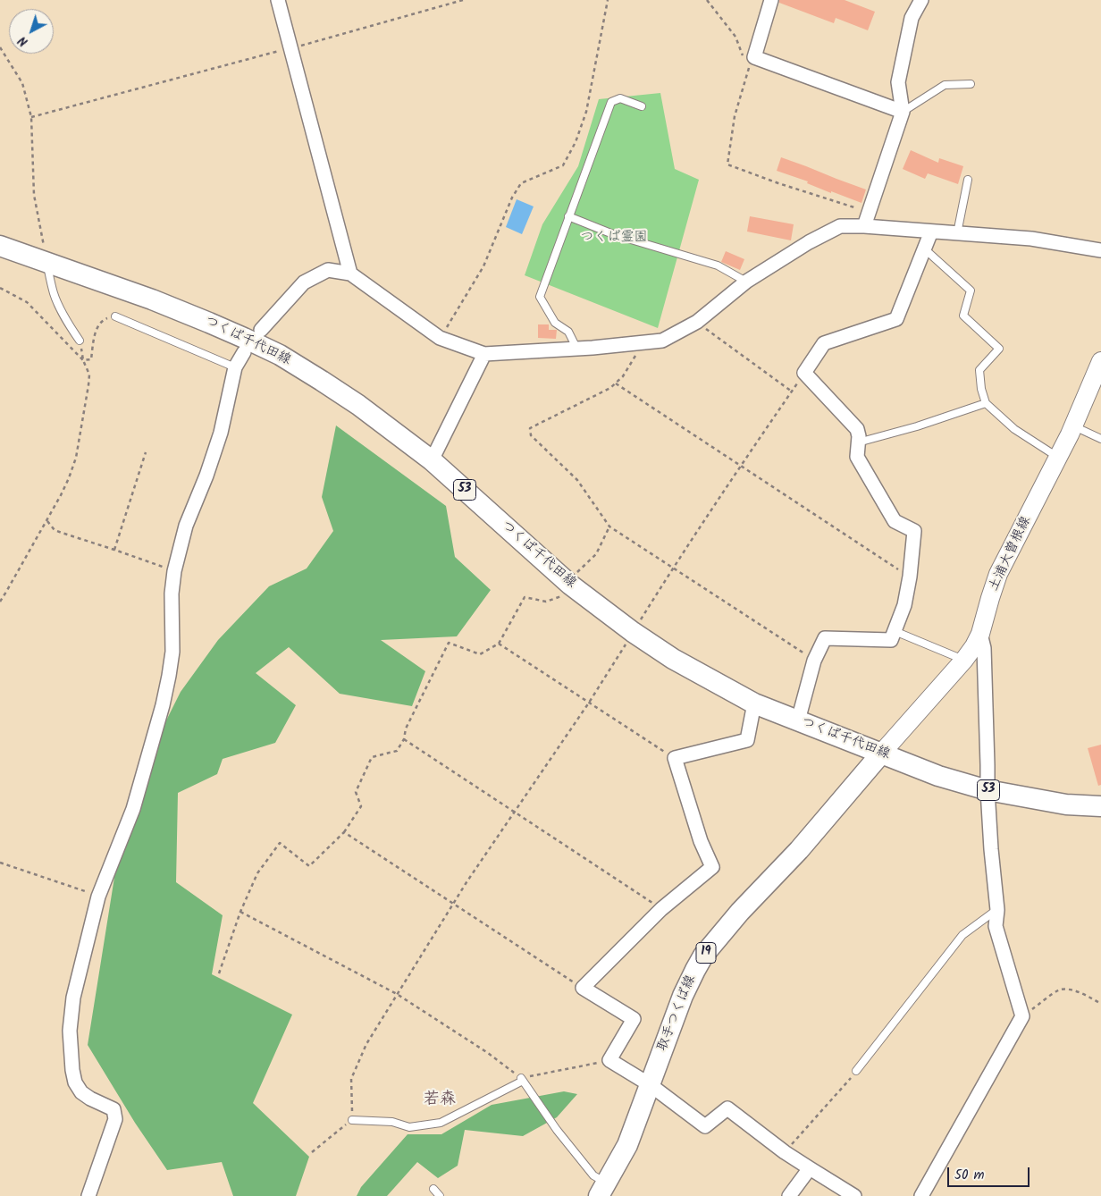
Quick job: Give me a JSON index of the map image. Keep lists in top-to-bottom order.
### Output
{
  "streets": {
    "main road": [
      "つくば千代田線",
      "53",
      "土浦大曽根線",
      "19",
      "取手つくば線"
    ]
  },
  "crossings": [
    ["つくば千代田線", "土浦大曽根線"],
    ["つくば千代田線", "取手つくば線"],
    ["土浦大曽根線", "取手つくば線"]
  ],
  "districts": ["若森"],
  "parks": ["つくば霊園"],
  "scale_bar": "50 m",
  "north": "bottom left"
}
